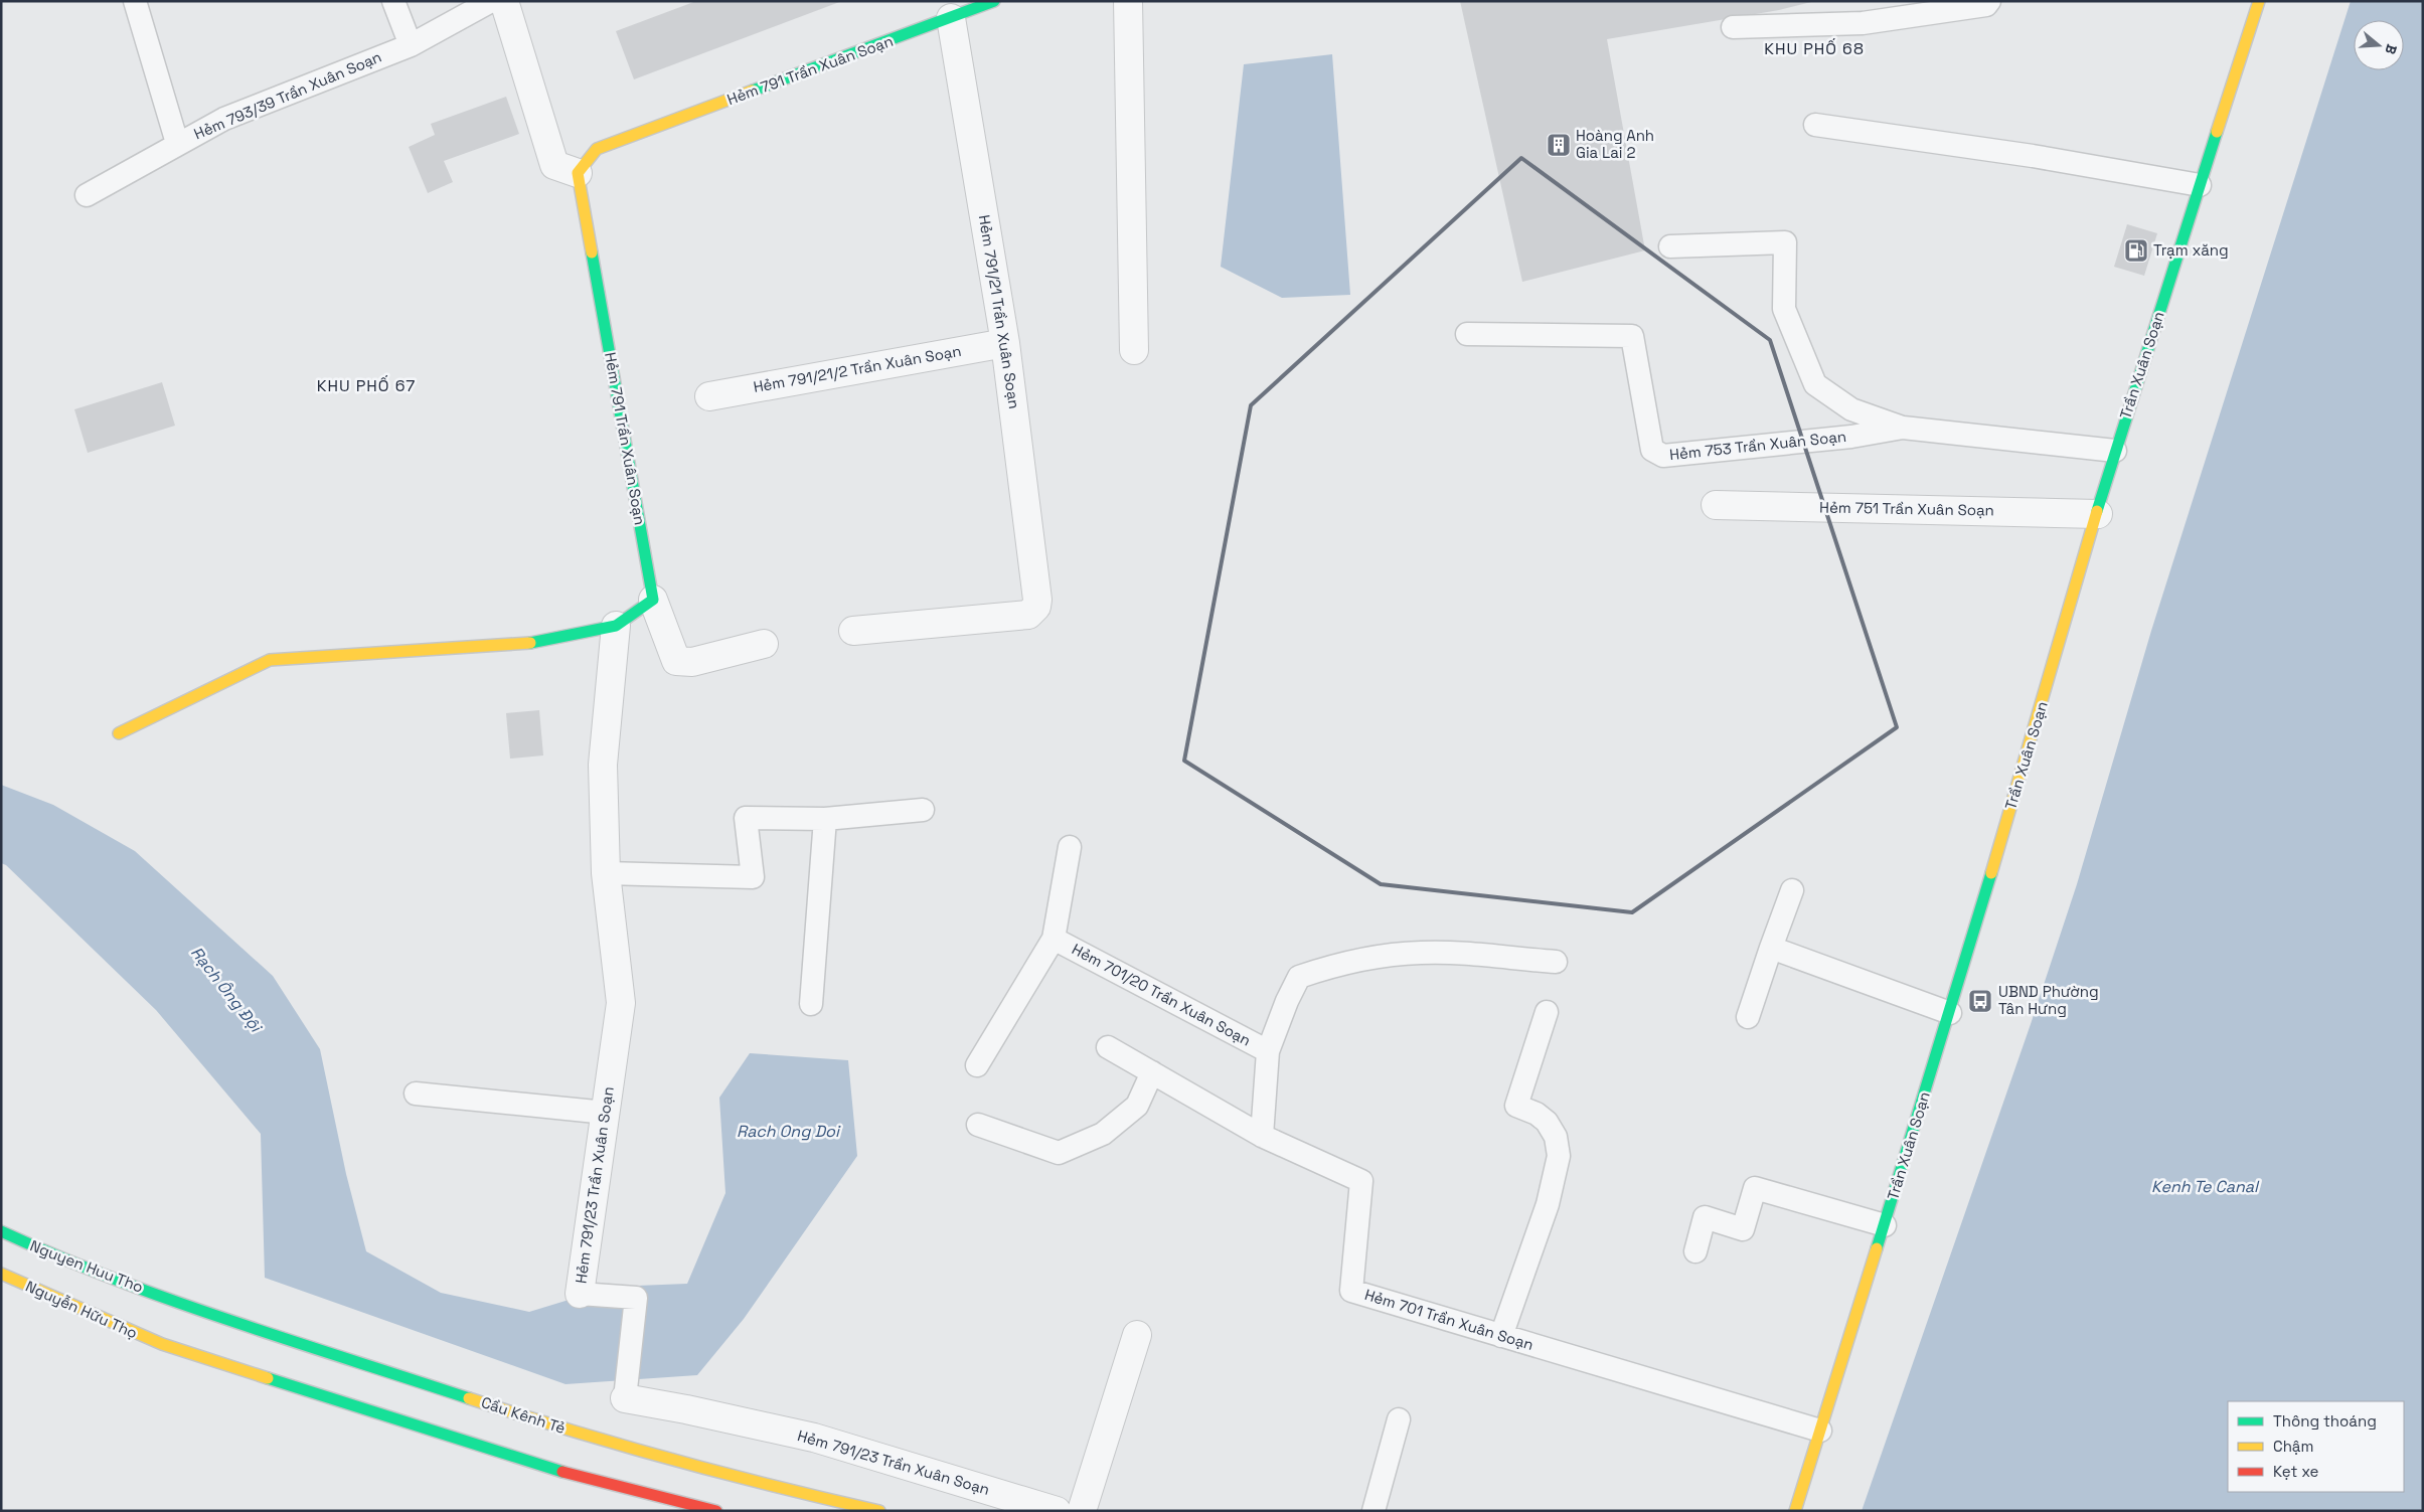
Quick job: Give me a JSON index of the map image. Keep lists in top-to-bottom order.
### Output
{
  "streets": {
    "main road": [
      "Hẻm 791 Trần Xuân Soạn",
      "Trần Xuân Soạn",
      "Nguyen Huu Tho",
      "Nguyễn Hữu Thọ",
      "Cầu Kênh Tẻ"
    ],
    "street": [
      "Hẻm 791/21 Trần Xuân Soạn",
      "Hẻm 791/21/2 Trần Xuân Soạn",
      "Hẻm 751 Trần Xuân Soạn",
      "Hẻm 791/23 Trần Xuân Soạn"
    ],
    "lane": [
      "Hẻm 793/39 Trần Xuân Soạn",
      "Hẻm 753 Trần Xuân Soạn",
      "Hẻm 701/20 Trần Xuân Soạn",
      "Hẻm 701 Trần Xuân Soạn"
    ]
  },
  "crossings": [
    ["Hẻm 791 Trần Xuân Soạn", "Hẻm 791/21 Trần Xuân Soạn"],
    ["Hẻm 791/21 Trần Xuân Soạn", "Hẻm 791/21/2 Trần Xuân Soạn"],
    ["Trần Xuân Soạn", "Hẻm 753 Trần Xuân Soạn"],
    ["Trần Xuân Soạn", "Hẻm 751 Trần Xuân Soạn"],
    ["Trần Xuân Soạn", "Hẻm 701 Trần Xuân Soạn"],
    ["Nguyen Huu Tho", "Cầu Kênh Tẻ"]
  ],
  "districts": ["KHU PHỐ 68", "KHU PHỐ 67"],
  "water": ["Rạch Ông Đội", "Rach Ong Doi", "Kenh Te Canal"],
  "places": {
    "building": ["Hoàng Anh Gia Lai 2"],
    "fuel station": ["Trạm xăng"],
    "bus stop": ["UBND Phường Tân Hưng"]
  },
  "legend": ["Thông thoáng", "Chậm", "Kẹt xe"],
  "north": "right"
}
